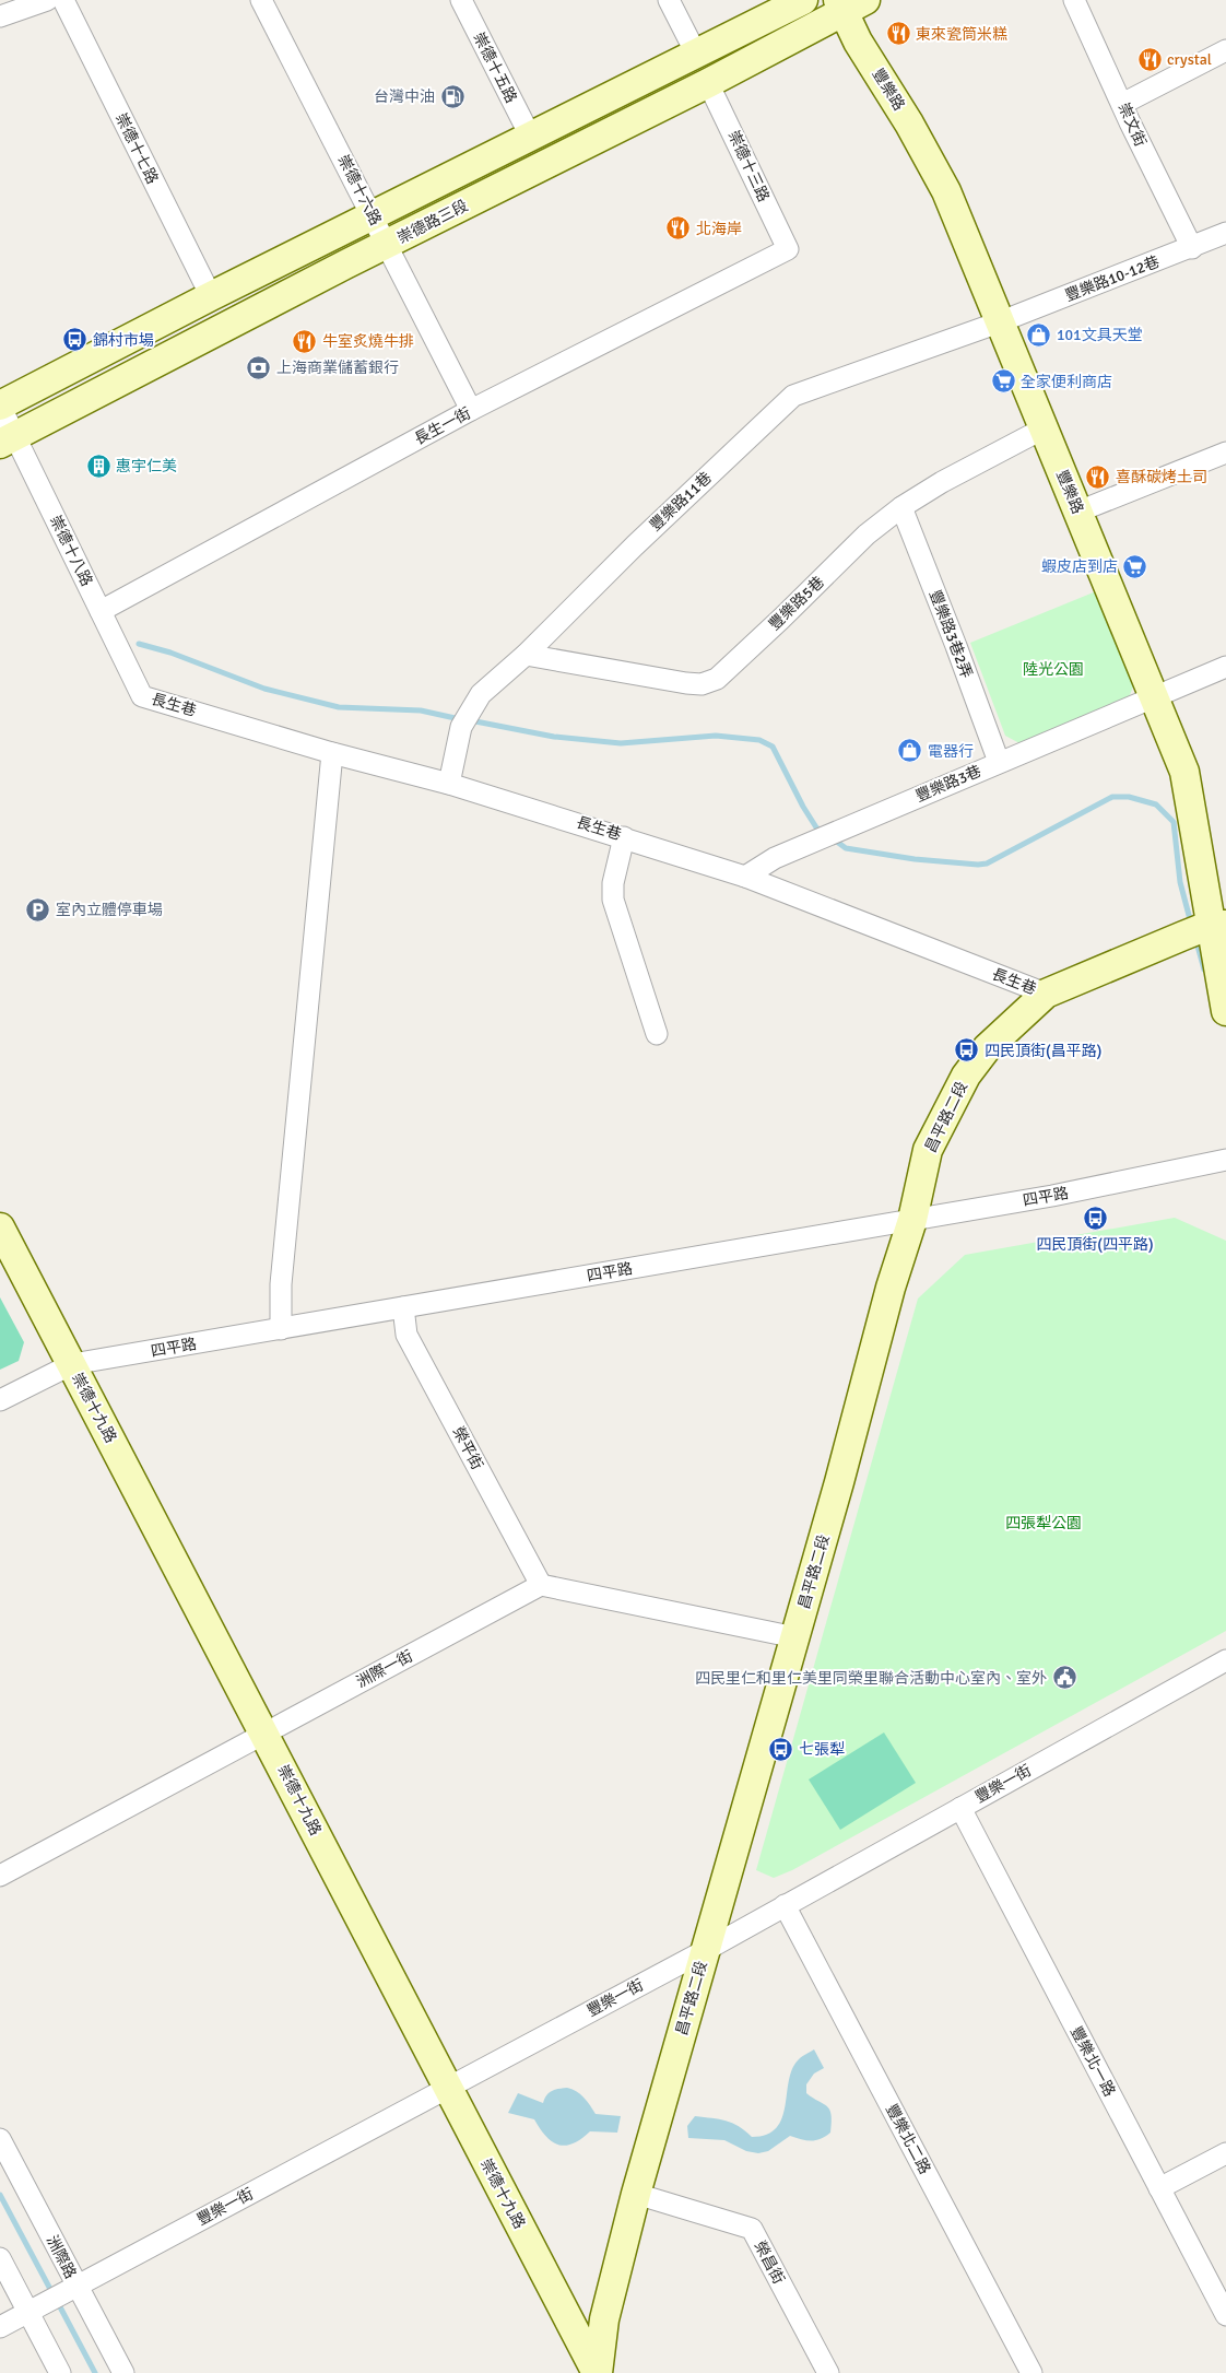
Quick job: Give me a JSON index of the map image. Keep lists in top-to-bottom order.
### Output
{
  "streets": {
    "street": [
      "崇德十五路",
      "豐樂路",
      "崇文街",
      "崇德十七路",
      "崇德十三路",
      "崇德十六路",
      "崇德路三段",
      "豐樂路10-12巷",
      "長生一街",
      "豐樂路11巷",
      "崇德十八路",
      "豐樂路5巷",
      "豐樂路3巷2弄",
      "長生巷",
      "豐樂路3巷",
      "昌平路二段",
      "四平路",
      "崇德十九路",
      "榮平街",
      "洲際一街",
      "豐樂一街",
      "豐樂北一路",
      "豐樂北二路",
      "洲際路",
      "榮昌街"
    ]
  },
  "crossings": [
    ["豐樂路", "崇德路三段"],
    ["豐樂路", "豐樂路10-12巷"],
    ["豐樂路", "豐樂路11巷"],
    ["豐樂路", "豐樂路5巷"],
    ["豐樂路", "豐樂路3巷"],
    ["豐樂路", "昌平路二段"],
    ["崇文街", "豐樂路10-12巷"],
    ["崇德十三路", "崇德路三段"],
    ["崇德十三路", "長生一街"],
    ["崇德十六路", "崇德路三段"],
    ["崇德十六路", "長生一街"],
    ["崇德路三段", "崇德十八路"],
    ["豐樂路10-12巷", "豐樂路11巷"],
    ["長生一街", "崇德十八路"],
    ["豐樂路11巷", "豐樂路5巷"],
    ["豐樂路11巷", "長生巷"],
    ["崇德十八路", "長生巷"],
    ["豐樂路5巷", "豐樂路3巷2弄"],
    ["豐樂路3巷2弄", "豐樂路3巷"],
    ["長生巷", "豐樂路3巷"],
    ["長生巷", "昌平路二段"],
    ["昌平路二段", "四平路"],
    ["昌平路二段", "崇德十九路"],
    ["昌平路二段", "豐樂一街"],
    ["昌平路二段", "榮昌街"],
    ["四平路", "崇德十九路"],
    ["四平路", "榮平街"],
    ["崇德十九路", "洲際一街"],
    ["崇德十九路", "豐樂一街"],
    ["榮平街", "洲際一街"],
    ["豐樂一街", "豐樂北一路"],
    ["豐樂一街", "豐樂北二路"],
    ["豐樂一街", "洲際路"]
  ],
  "parks": ["陸光公園", "四張犁公園"],
  "places": {
    "restaurant": [
      "東來瓷筒米糕",
      "crystal",
      "北海岸",
      "牛室炙燒牛排",
      "喜酥碳烤土司"
    ],
    "fuel station": ["台灣中油"],
    "shop": ["101文具天堂", "電器行"],
    "bus stop": [
      "錦村市場",
      "四民頂街(昌平路)",
      "四民頂街(四平路)",
      "七張犁"
    ],
    "bank": ["上海商業儲蓄銀行"],
    "supermarket": ["全家便利商店", "蝦皮店到店"],
    "building": ["惠宇仁美"],
    "parking": ["室內立體停車場"],
    "public building": ["四民里仁和里仁美里同榮里聯合活動中心室內、室外"]
  }
}
